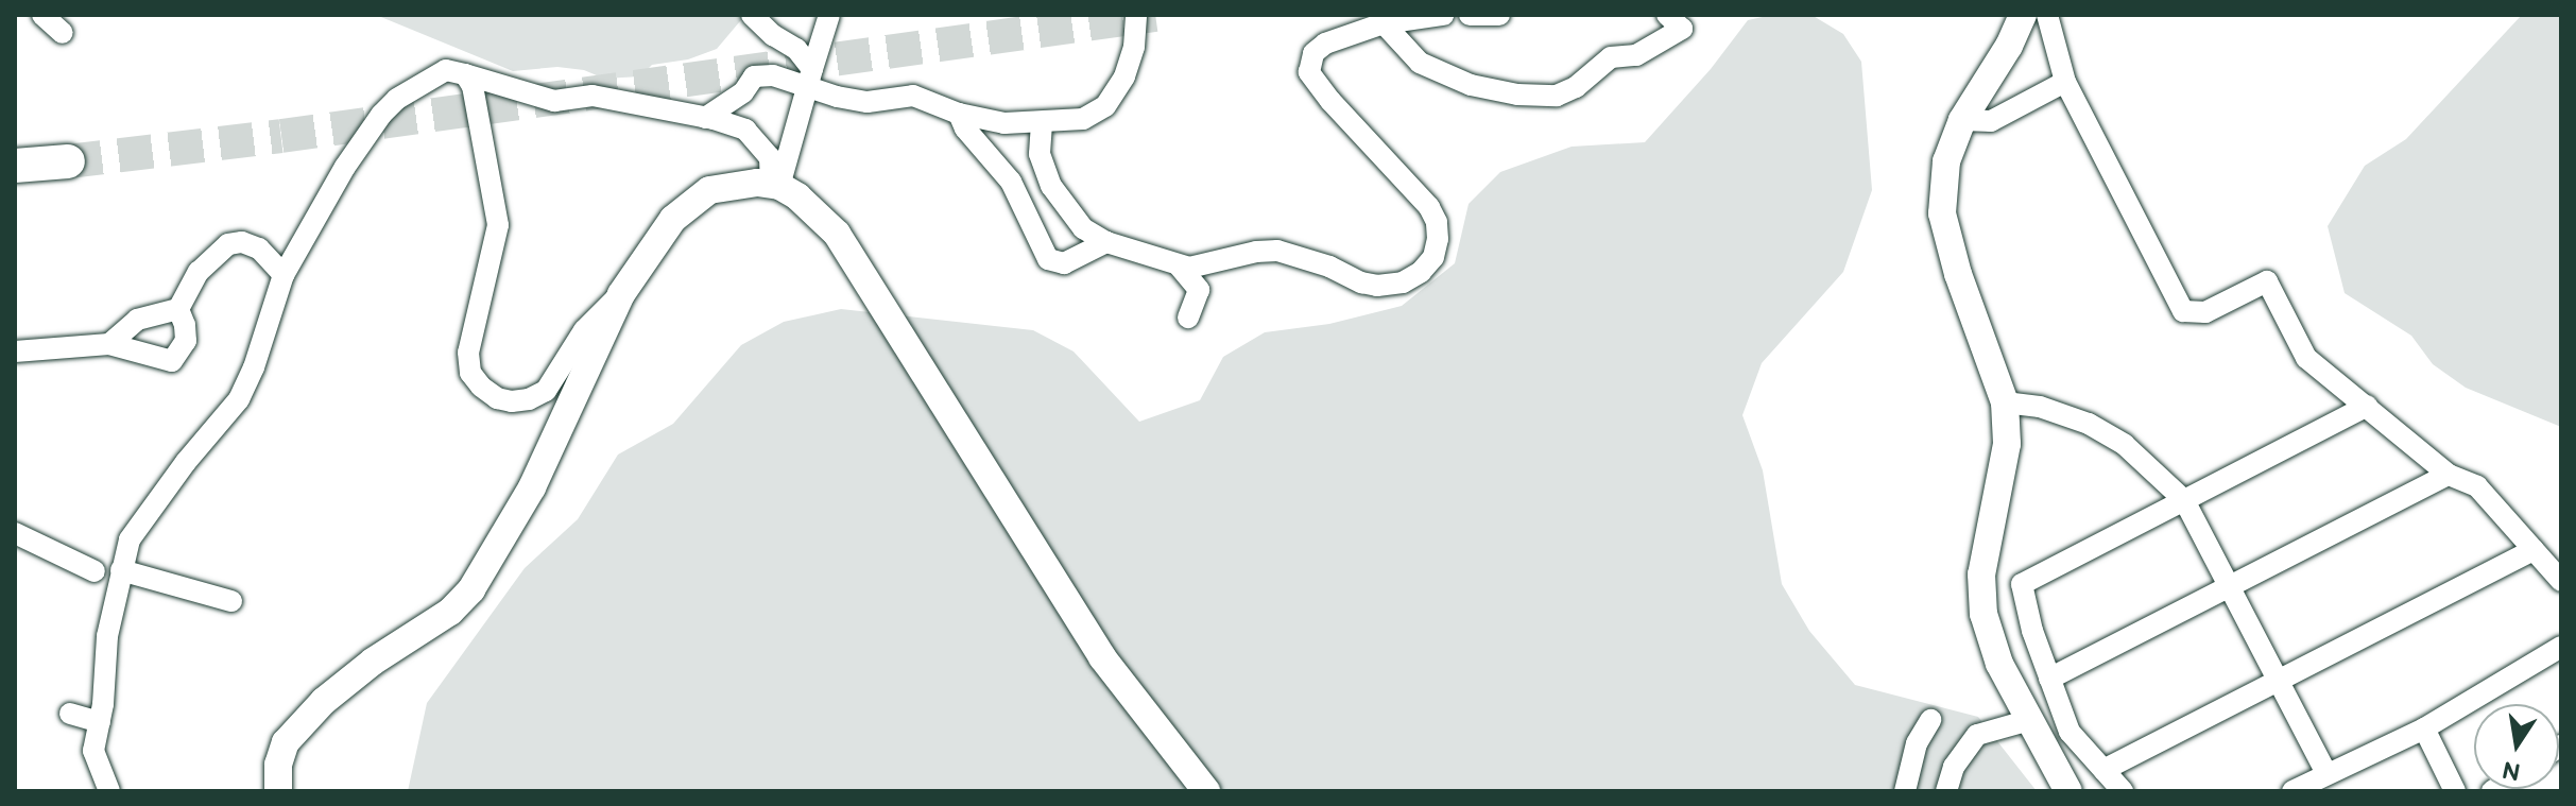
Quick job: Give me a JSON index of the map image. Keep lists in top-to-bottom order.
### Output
{
  "north": "bottom"
}
